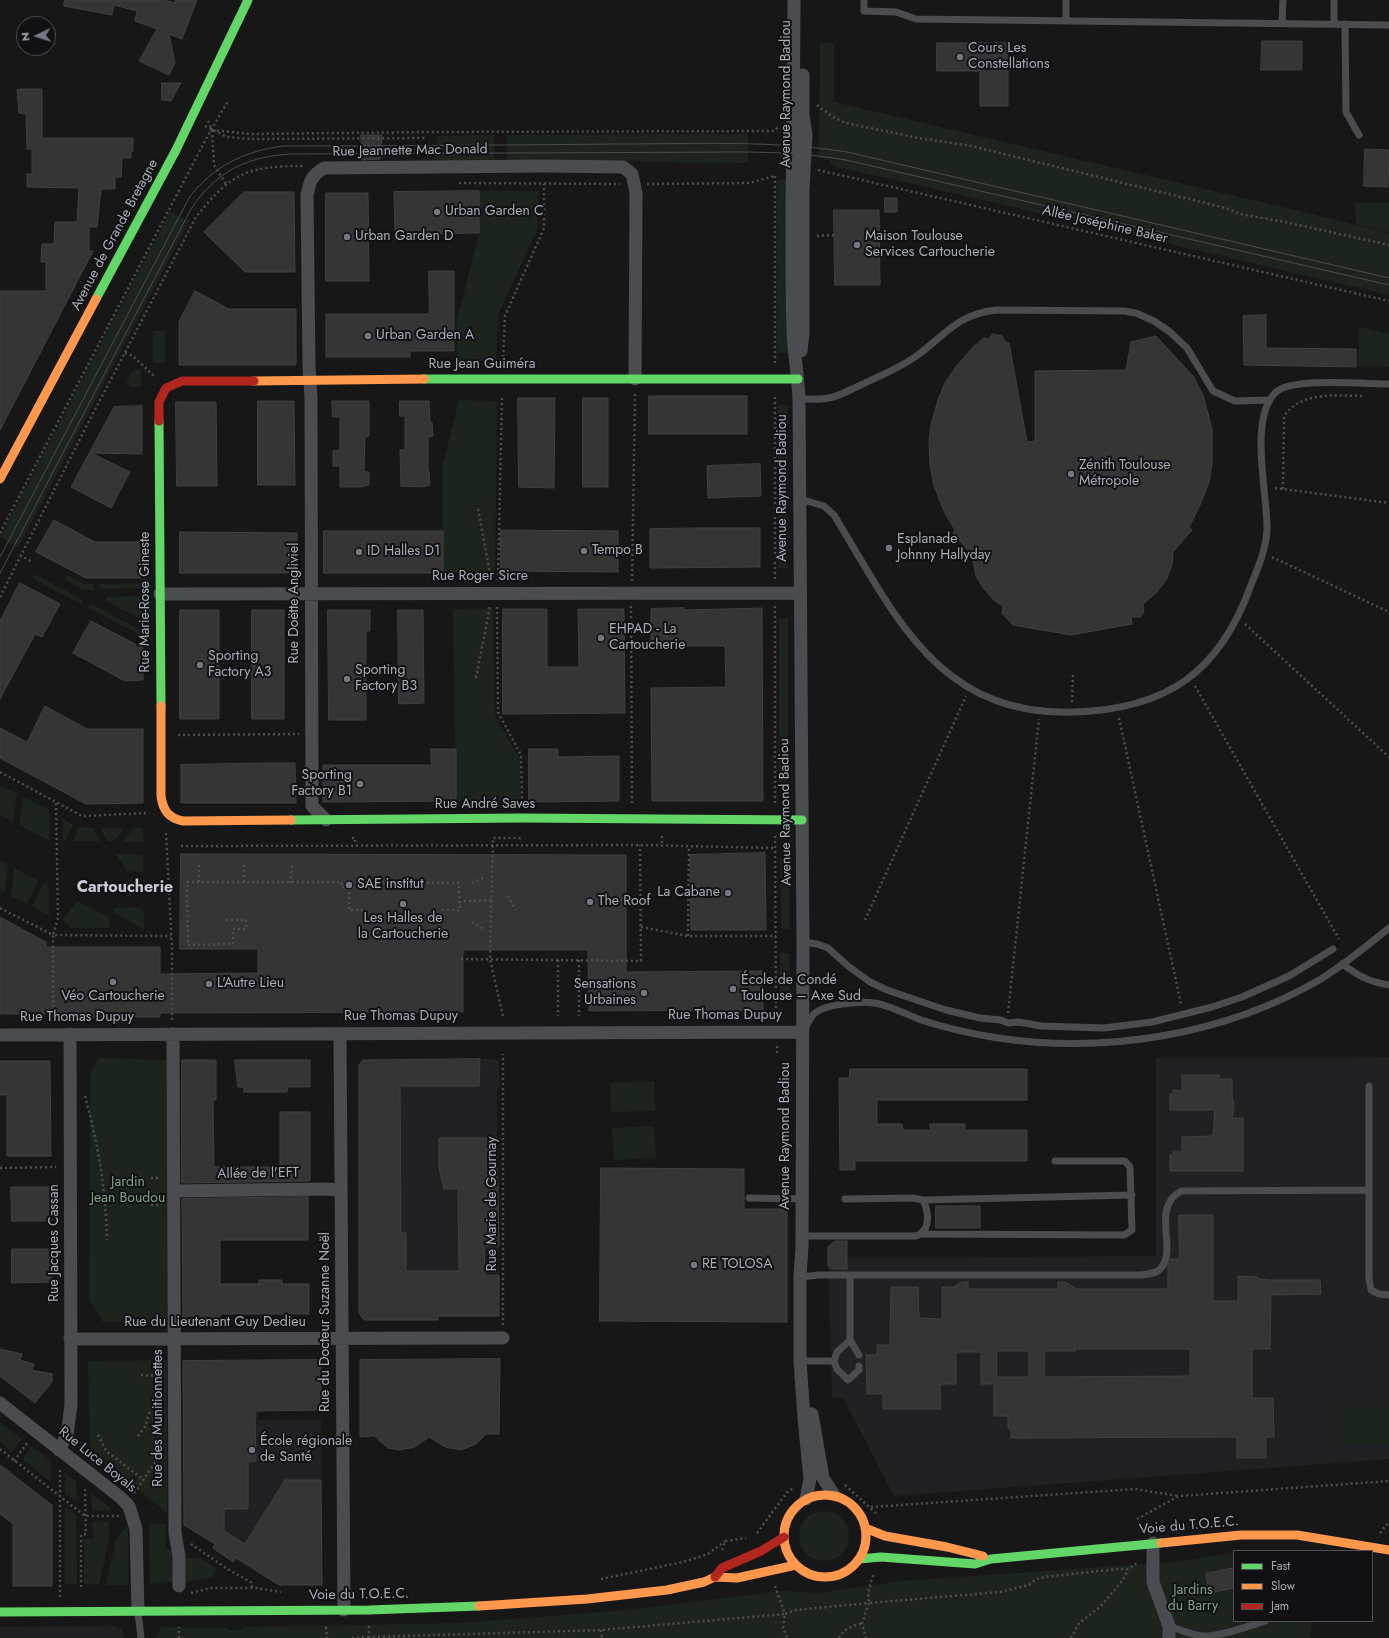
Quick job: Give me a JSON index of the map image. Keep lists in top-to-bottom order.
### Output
{
  "streets": {
    "street": [
      "Avenue Raymond Badiou",
      "Rue Jeannette Mac Donald",
      "Avenue de Grande Bretagne",
      "Rue Jean Guiméra",
      "Rue Roger Sicre",
      "Rue Marie-Rose Gineste",
      "Rue Doëtte Angliviel",
      "Rue André Saves",
      "Rue Thomas Dupuy",
      "Allée de l'EFT",
      "Rue Jacques Cassan",
      "Rue du Docteur Suzanne Noël",
      "Rue du Lieutenant Guy Dedieu",
      "Rue des Munitionnettes",
      "Rue Luce Boyals",
      "Voie du T.O.E.C."
    ],
    "path": ["Allée Joséphine Baker", "Rue Marie de Gournay"]
  },
  "crossings": [
    ["Avenue Raymond Badiou", "Rue Jean Guiméra"],
    ["Avenue Raymond Badiou", "Rue Roger Sicre"],
    ["Avenue Raymond Badiou", "Rue André Saves"],
    ["Avenue Raymond Badiou", "Rue Thomas Dupuy"],
    ["Avenue Raymond Badiou", "Voie du T.O.E.C."],
    ["Rue Jeannette Mac Donald", "Rue Jean Guiméra"],
    ["Rue Jeannette Mac Donald", "Rue Doëtte Angliviel"],
    ["Rue Jean Guiméra", "Rue Marie-Rose Gineste"],
    ["Rue Jean Guiméra", "Rue Doëtte Angliviel"],
    ["Rue Roger Sicre", "Rue Marie-Rose Gineste"],
    ["Rue Roger Sicre", "Rue Doëtte Angliviel"],
    ["Rue Marie-Rose Gineste", "Rue André Saves"],
    ["Rue Doëtte Angliviel", "Rue André Saves"],
    ["Rue Thomas Dupuy", "Rue Jacques Cassan"],
    ["Rue Thomas Dupuy", "Rue du Docteur Suzanne Noël"],
    ["Rue Thomas Dupuy", "Rue des Munitionnettes"],
    ["Allée de l'EFT", "Rue du Docteur Suzanne Noël"],
    ["Allée de l'EFT", "Rue des Munitionnettes"],
    ["Rue Marie de Gournay", "Rue du Lieutenant Guy Dedieu"],
    ["Rue Jacques Cassan", "Rue du Lieutenant Guy Dedieu"],
    ["Rue Jacques Cassan", "Rue Luce Boyals"],
    ["Rue du Docteur Suzanne Noël", "Rue du Lieutenant Guy Dedieu"],
    ["Rue du Docteur Suzanne Noël", "Voie du T.O.E.C."],
    ["Rue du Lieutenant Guy Dedieu", "Rue des Munitionnettes"],
    ["Rue Luce Boyals", "Voie du T.O.E.C."]
  ],
  "districts": ["Cartoucherie"],
  "parks": ["Jardin Jean Boudou", "Jardins du Barry"],
  "places": [
    "Cours Les Constellations",
    "Urban Garden C",
    "Urban Garden D",
    "Maison Toulouse Services Cartoucherie",
    "Urban Garden A",
    "Zénith Toulouse Métropole",
    "Esplanade Johnny Hallyday",
    "Tempo B",
    "ID Halles D1",
    "EHPAD - La Cartoucherie",
    "Sporting Factory A3",
    "Sporting Factory B3",
    "Sporting Factory B1",
    "SAE institut",
    "La Cabane",
    "The Roof",
    "Les Halles de la Cartoucherie",
    "Véo Cartoucherie",
    "L'Autre Lieu",
    "École de Condé Toulouse – Axe Sud",
    "Sensations Urbaines",
    "RE TOLOSA",
    "École régionale de Santé"
  ],
  "legend": ["Fast", "Slow", "Jam"],
  "north": "left"
}
